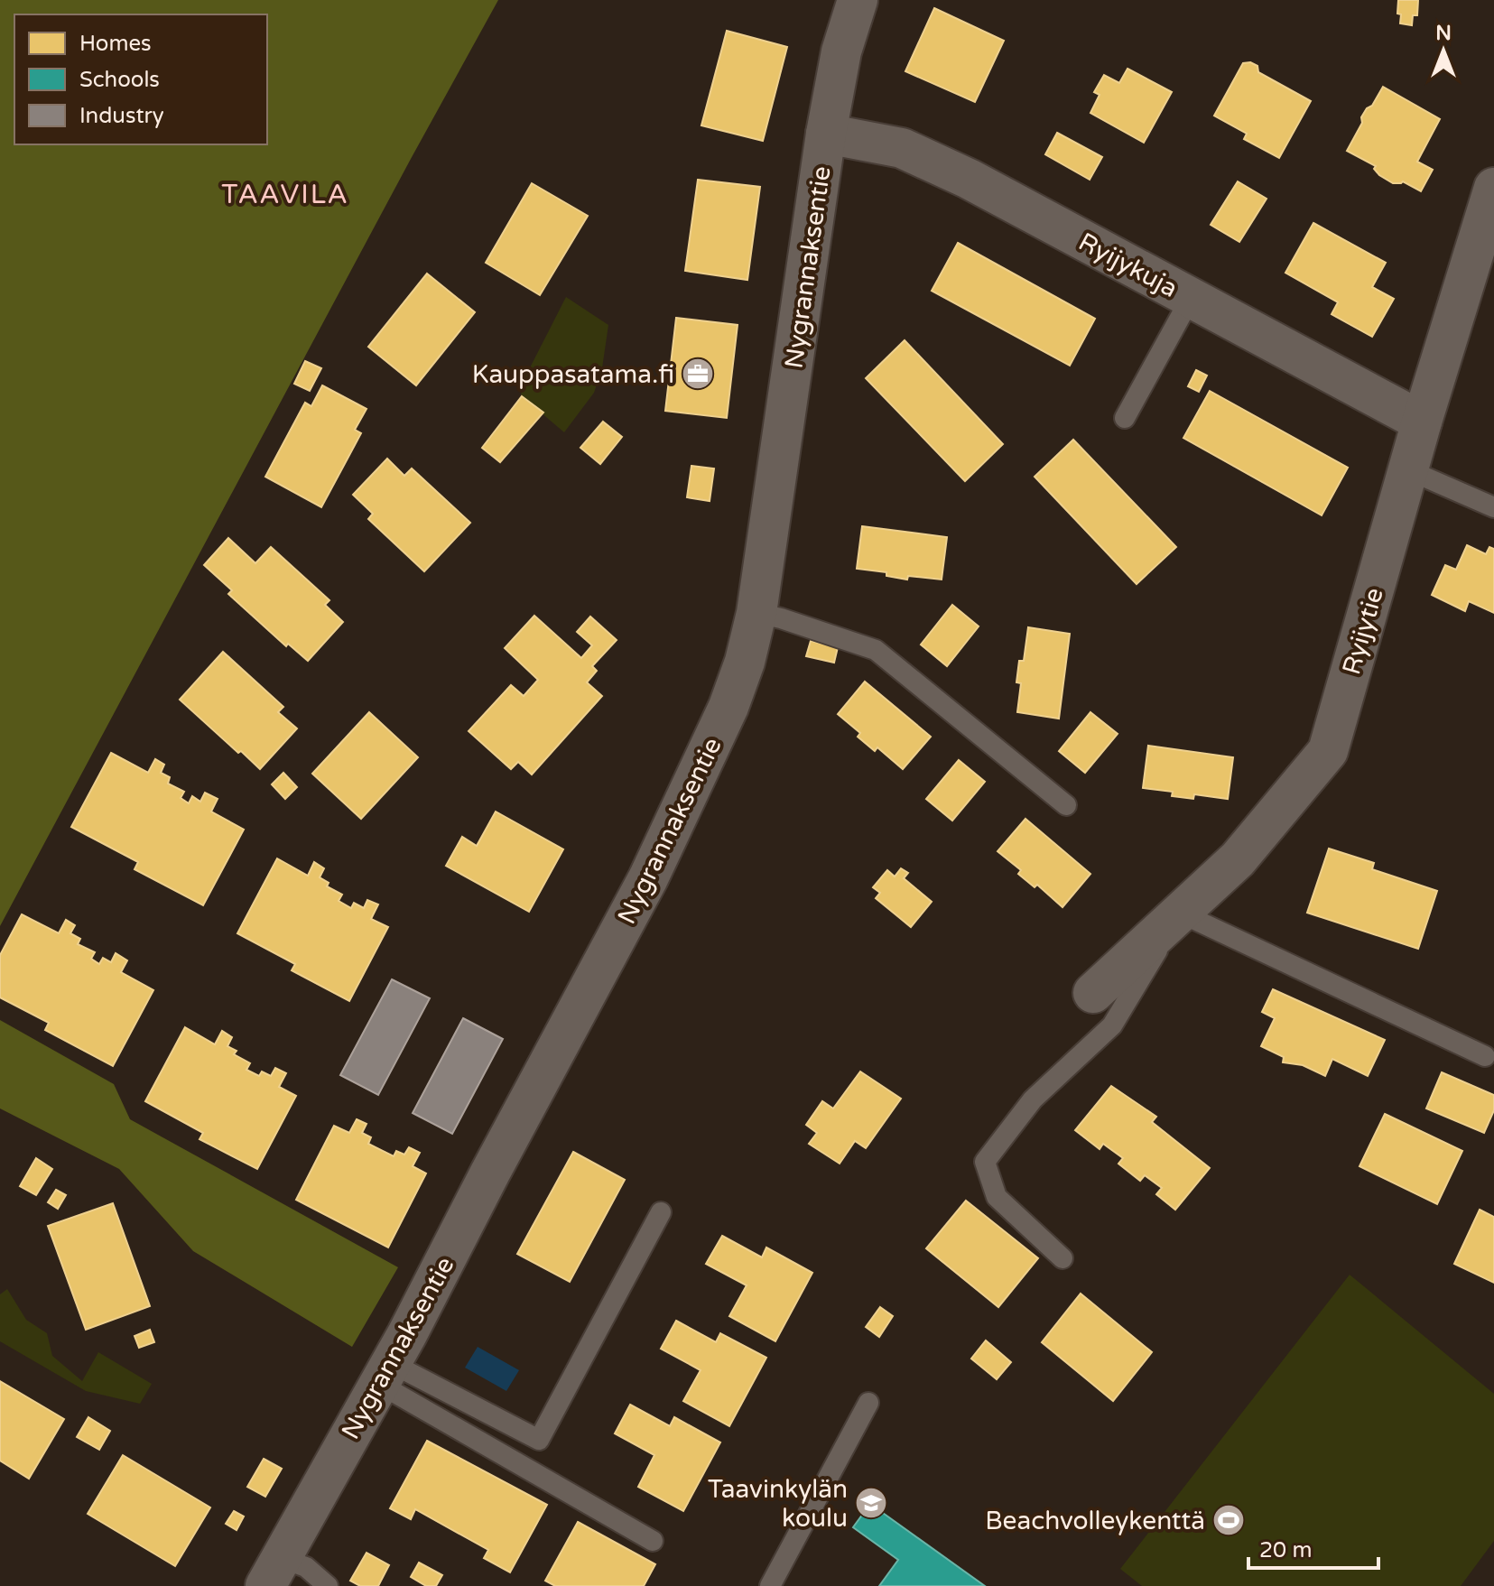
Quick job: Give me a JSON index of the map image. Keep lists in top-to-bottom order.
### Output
{
  "streets": {
    "street": ["Ryijykuja", "Nygrannaksentie", "Ryijytie"]
  },
  "crossings": [
    ["Ryijykuja", "Nygrannaksentie"],
    ["Ryijykuja", "Ryijytie"]
  ],
  "districts": ["TAAVILA"],
  "places": {
    "office": ["Kauppasatama.fi"],
    "school or university": ["Taavinkylän koulu"],
    "sports": ["Beachvolleykenttä"]
  },
  "legend": ["Homes", "Schools", "Industry"],
  "scale_bar": "20 m",
  "north": "top"
}
